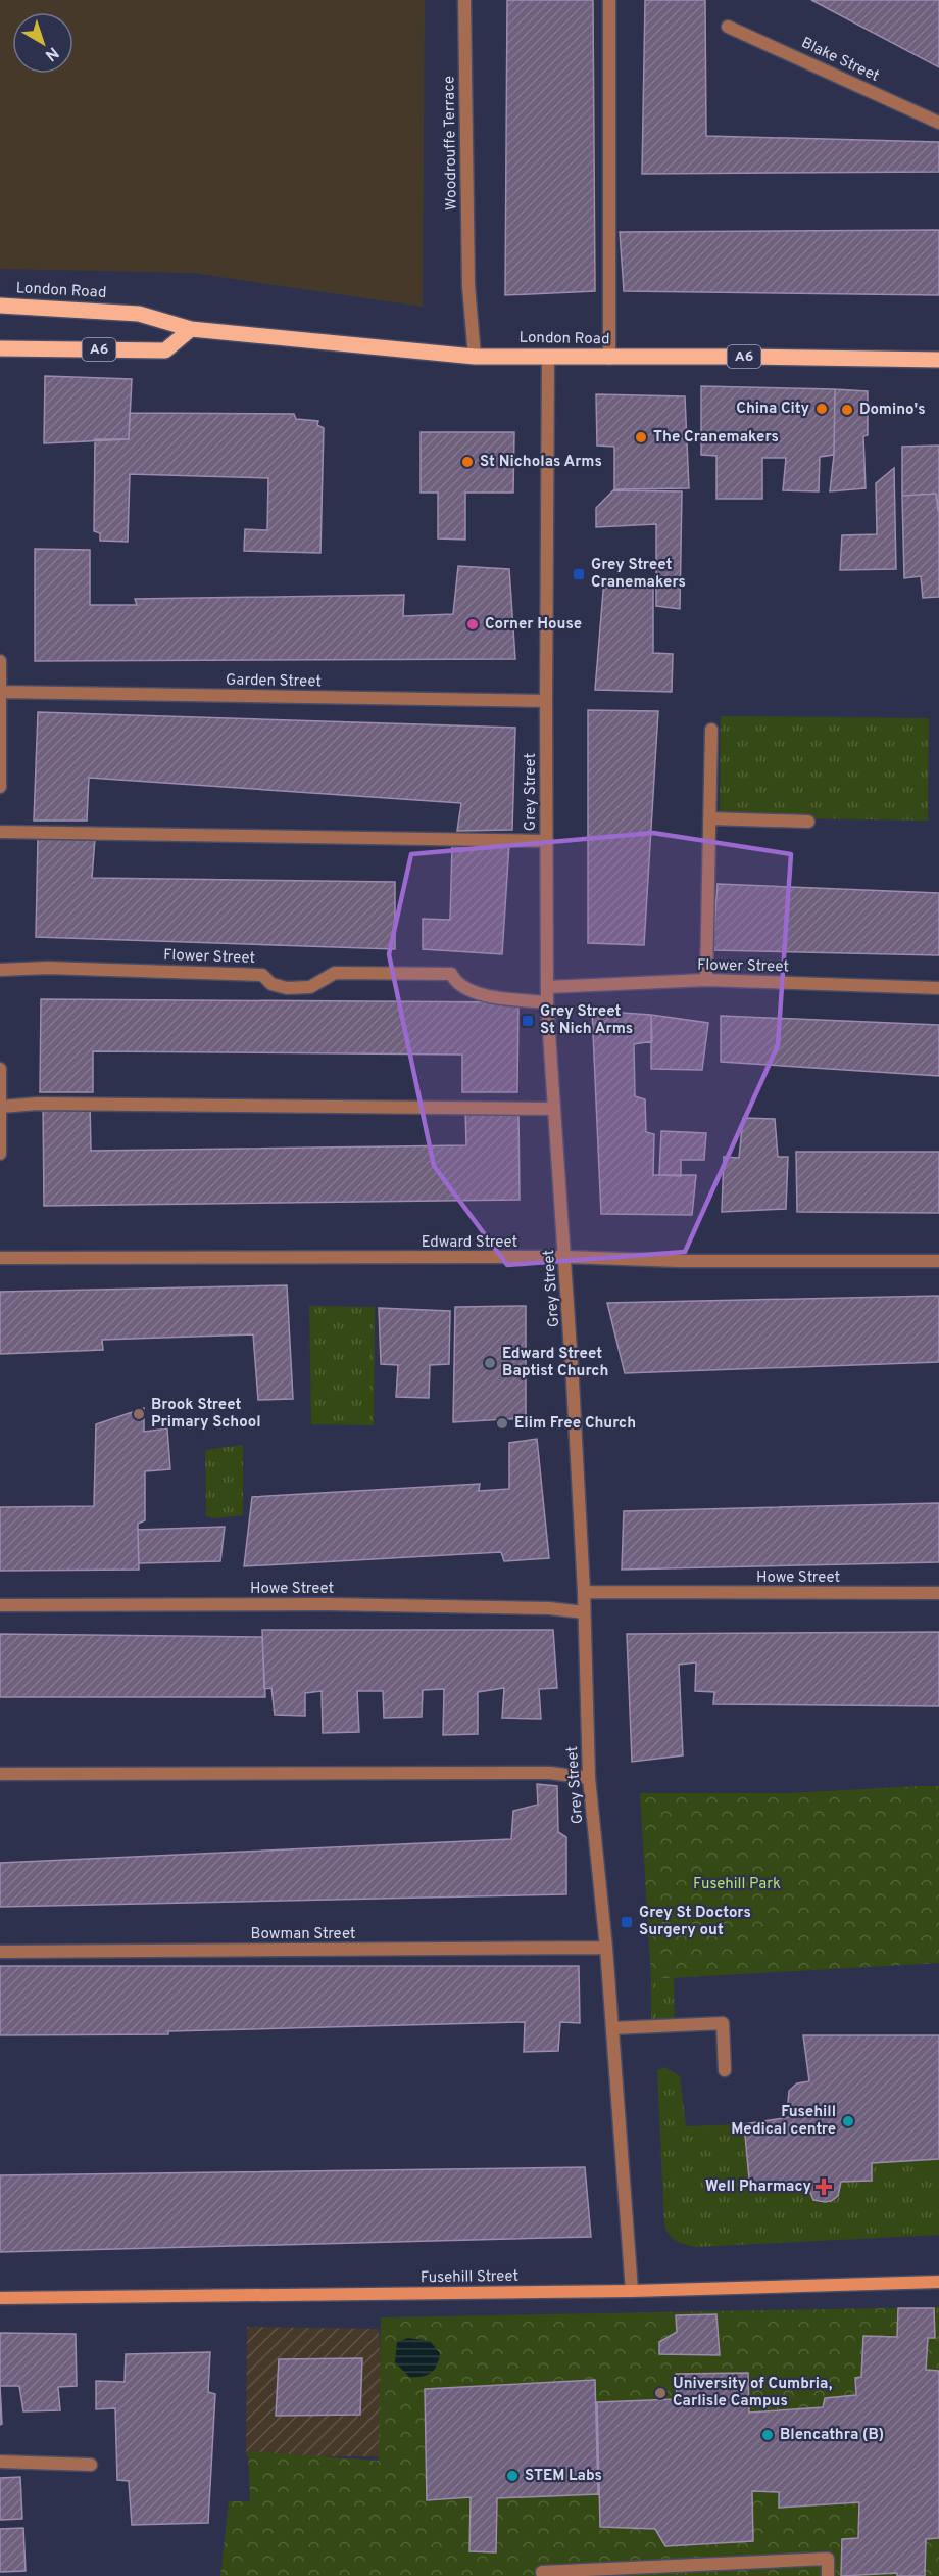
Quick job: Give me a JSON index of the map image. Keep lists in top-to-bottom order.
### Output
{
  "streets": {
    "main road": ["London Road", "A6"],
    "street": [
      "Blake Street",
      "Woodrouffe Terrace",
      "Garden Street",
      "Grey Street",
      "Flower Street",
      "Edward Street",
      "Howe Street",
      "Bowman Street",
      "Fusehill Street"
    ]
  },
  "crossings": [
    ["Woodrouffe Terrace", "London Road"],
    ["London Road", "A6"],
    ["London Road", "Grey Street"],
    ["Garden Street", "Grey Street"],
    ["Grey Street", "Flower Street"],
    ["Grey Street", "Edward Street"],
    ["Grey Street", "Howe Street"],
    ["Grey Street", "Bowman Street"],
    ["Grey Street", "Fusehill Street"]
  ],
  "parks": ["Fusehill Park"],
  "places": {
    "other": [
      "China City",
      "Domino's",
      "The Cranemakers",
      "St Nicholas Arms",
      "Corner House",
      "Edward Street Baptist Church",
      "Brook Street Primary School",
      "Elim Free Church",
      "Fusehill Medical centre",
      "University of Cumbria, Carlisle Campus",
      "Blencathra (B)",
      "STEM Labs"
    ],
    "transit": ["Grey Street Cranemakers", "Grey Street St Nich Arms", "Grey St Doctors Surgery out"],
    "health": ["Well Pharmacy"]
  },
  "north": "bottom right"
}
